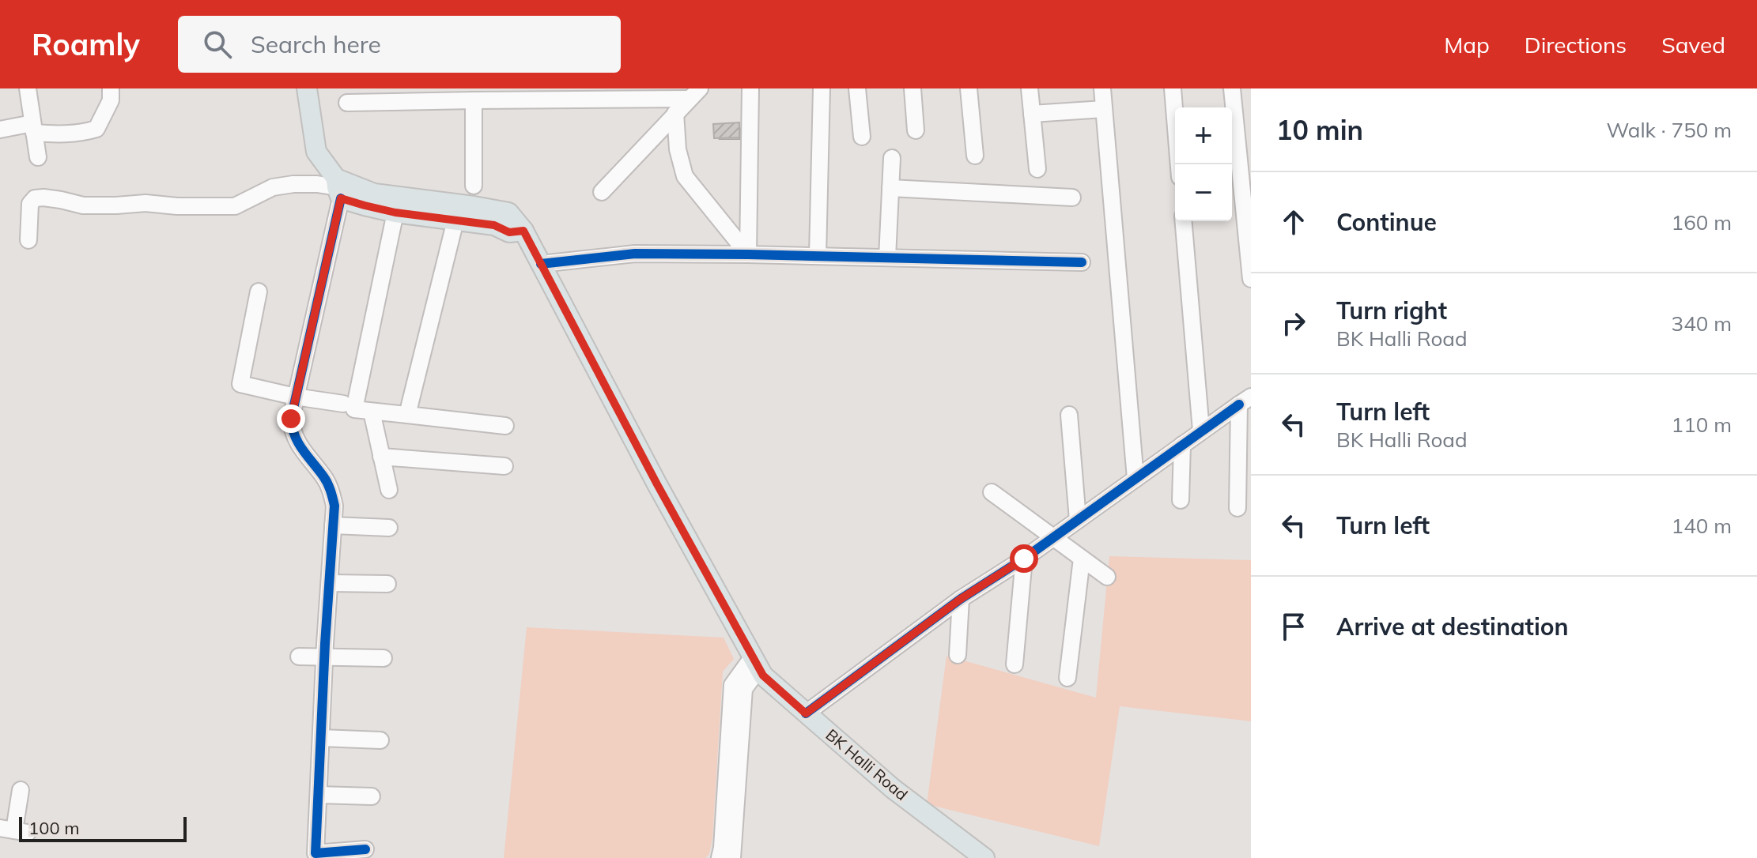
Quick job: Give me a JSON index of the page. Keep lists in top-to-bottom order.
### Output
{
  "streets": {
    "main road": ["BK Halli Road"]
  },
  "scale_bar": "100 m",
  "page": {
    "header": "Roamly",
    "search": "Search here",
    "nav": ["Map", "Directions", "Saved"],
    "heading": ["10 min", "Walk · 750 m"],
    "map_buttons": ["+", "−"],
    "list": [
      ["Continue", "160 m"],
      ["Turn right", "BK Halli Road", "340 m"],
      ["Turn left", "BK Halli Road", "110 m"],
      ["Turn left", "140 m"],
      "Arrive at destination"
    ],
    "scale": "100 m"
  }
}
